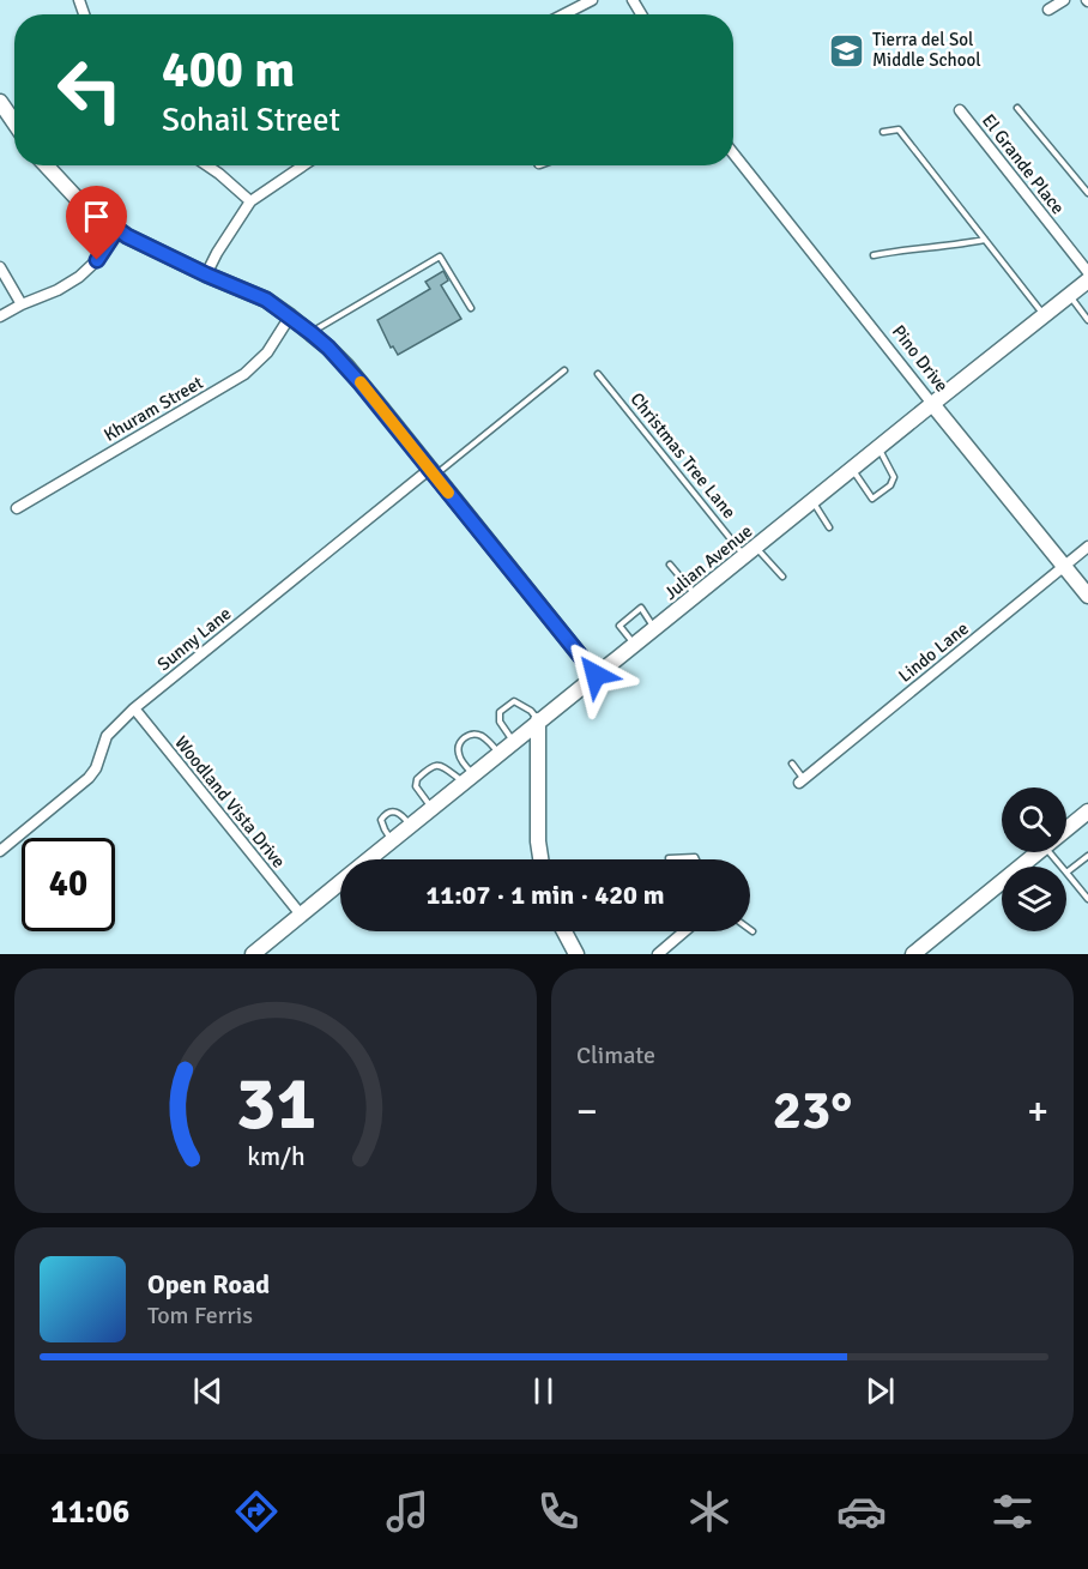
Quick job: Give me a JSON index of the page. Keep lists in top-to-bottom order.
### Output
{
  "streets": {
    "street": [
      "El Grande Place",
      "Pino Drive",
      "Khuram Street",
      "Julian Avenue",
      "Sunny Lane",
      "Lindo Lane",
      "Woodland Vista Drive"
    ],
    "lane": ["Christmas Tree Lane"]
  },
  "crossings": [
    ["Pino Drive", "Julian Avenue"],
    ["Pino Drive", "Lindo Lane"],
    ["Christmas Tree Lane", "Julian Avenue"],
    ["Julian Avenue", "Woodland Vista Drive"],
    ["Sunny Lane", "Woodland Vista Drive"]
  ],
  "places": {
    "school or university": ["Tierra del Sol Middle School"]
  },
  "page": {
    "turn": ["400 m", "Sohail Street"],
    "limit": "40",
    "trip": "11:07 · 1 min · 420 m",
    "tile": "Climate",
    "heat": ["−", "23°", "+"],
    "song": ["Open Road", "Tom Ferris"],
    "tabs": "11:06",
    "gauge": ["31", "km/h"]
  }
}
